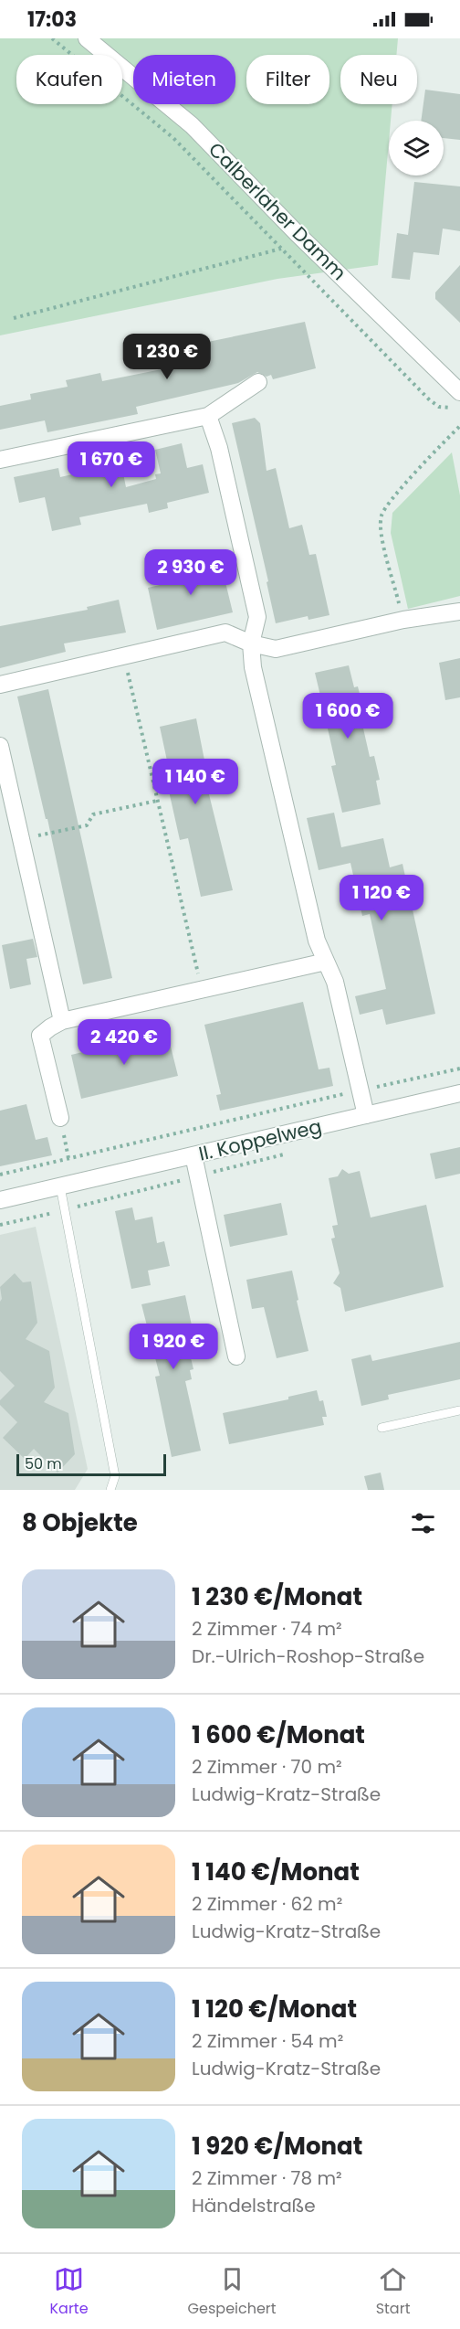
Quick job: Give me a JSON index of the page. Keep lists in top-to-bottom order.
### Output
{
  "streets": {
    "street": ["Calberlaher Damm", "II. Koppelweg"]
  },
  "scale_bar": "50 m",
  "page": {
    "status": "17:03",
    "chip": [
      "Kaufen",
      "Mieten",
      "Filter",
      "Neu"
    ],
    "price": [
      "1 230 €",
      "1 670 €",
      "2 930 €",
      "1 600 €",
      "1 140 €",
      "1 120 €",
      "2 420 €",
      "1 920 €"
    ],
    "scale": "50 m",
    "heading": "8 Objekte",
    "list": [
      {
        "name": "1 230 €/Monat",
        "note": "2 Zimmer · 74 m² · Dr.-Ulrich-Roshop-Straße"
      },
      {
        "name": "1 600 €/Monat",
        "note": "2 Zimmer · 70 m² · Ludwig-Kratz-Straße"
      },
      {
        "name": "1 140 €/Monat",
        "note": "2 Zimmer · 62 m² · Ludwig-Kratz-Straße"
      },
      {
        "name": "1 120 €/Monat",
        "note": "2 Zimmer · 54 m² · Ludwig-Kratz-Straße"
      },
      {
        "name": "1 920 €/Monat",
        "note": "2 Zimmer · 78 m² · Händelstraße"
      }
    ],
    "tabs": ["Karte", "Gespeichert", "Start"]
  }
}
